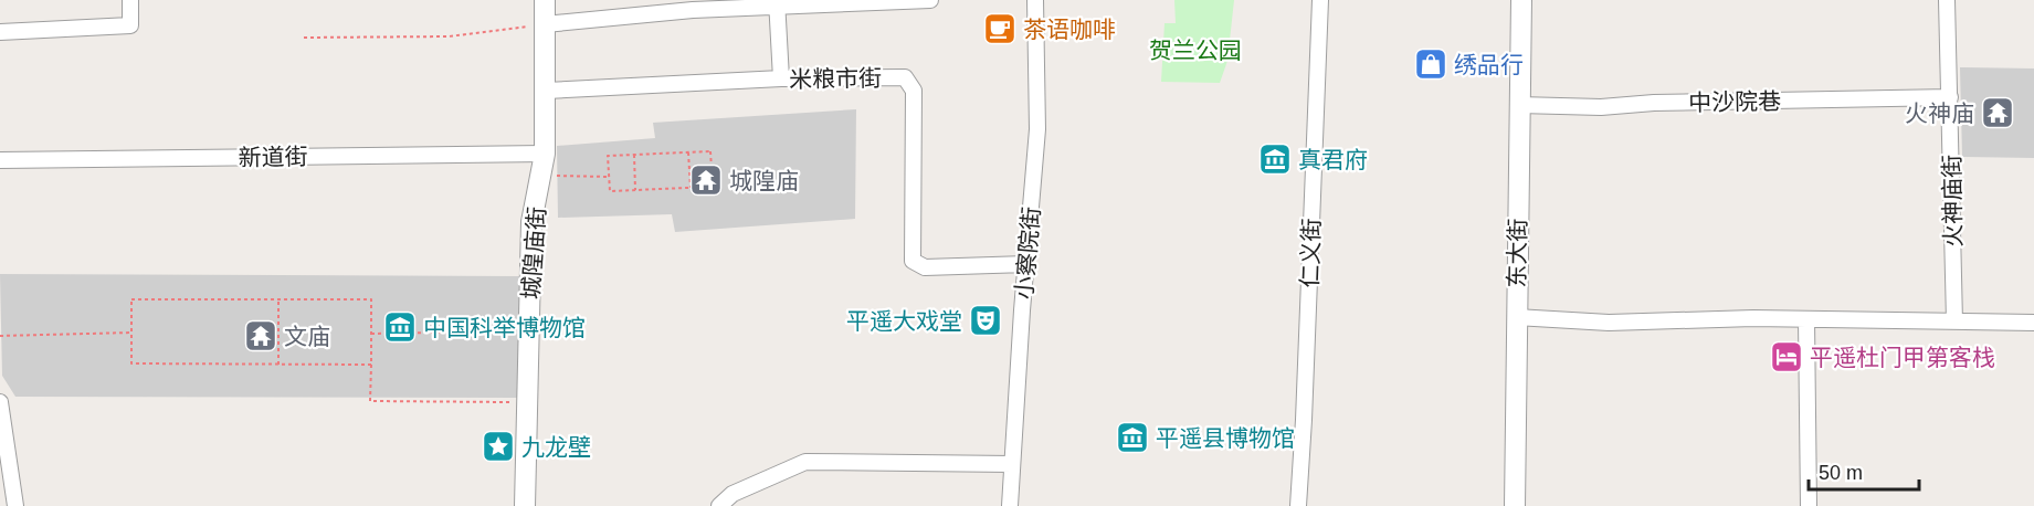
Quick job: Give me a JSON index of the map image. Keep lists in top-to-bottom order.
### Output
{
  "streets": {
    "street": [
      "米粮市街",
      "中沙院巷",
      "新道街",
      "火神庙街",
      "城隍庙街",
      "小察院街",
      "仁义街",
      "东大街"
    ]
  },
  "crossings": [
    ["米粮市街", "城隍庙街"],
    ["米粮市街", "小察院街"],
    ["中沙院巷", "火神庙街"],
    ["中沙院巷", "东大街"],
    ["新道街", "城隍庙街"]
  ],
  "parks": ["贺兰公园"],
  "places": {
    "cafe": ["茶语咖啡"],
    "shop": ["绣品行"],
    "temple": ["火神庙", "城隍庙", "文庙"],
    "museum": ["真君府", "中国科举博物馆", "平遥县博物馆"],
    "theatre": ["平遥大戏堂"],
    "hotel": ["平遥杜门甲第客栈"],
    "place": ["九龙壁"]
  },
  "scale_bar": "50 m"
}
